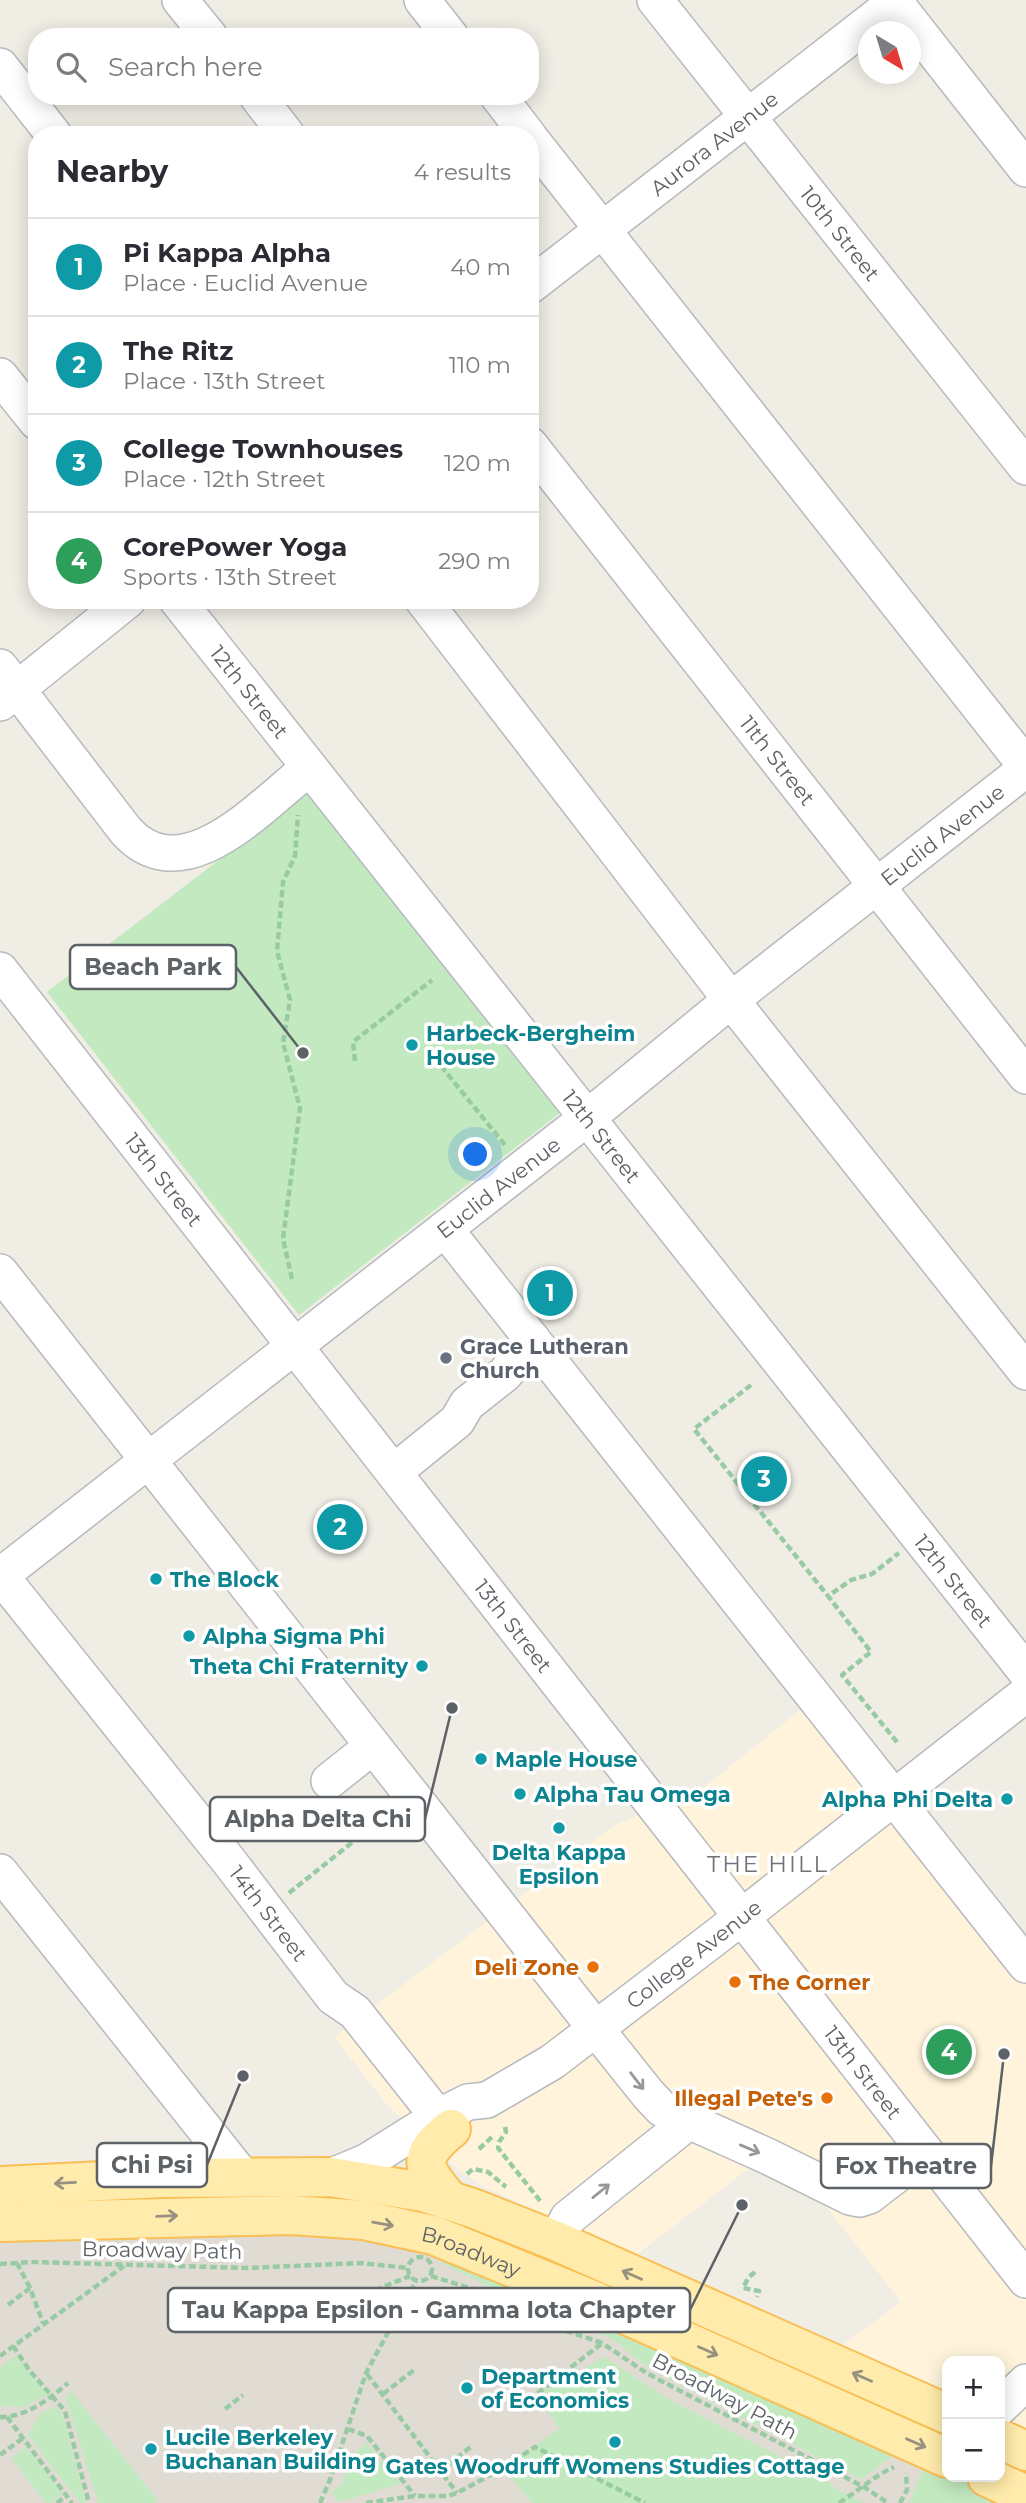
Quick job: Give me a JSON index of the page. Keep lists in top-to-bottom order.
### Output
{
  "streets": {
    "main road": ["Broadway"],
    "street": [
      "Aurora Avenue",
      "10th Street",
      "12th Street",
      "11th Street",
      "Euclid Avenue",
      "13th Street",
      "14th Street",
      "College Avenue"
    ],
    "path": ["Broadway Path"]
  },
  "crossings": [
    ["Aurora Avenue", "10th Street"],
    ["12th Street", "Euclid Avenue"],
    ["11th Street", "Euclid Avenue"],
    ["Euclid Avenue", "13th Street"],
    ["Euclid Avenue", "14th Street"],
    ["13th Street", "College Avenue"],
    ["14th Street", "College Avenue"],
    ["College Avenue", "Broadway"]
  ],
  "districts": ["THE HILL"],
  "places": [
    "Harbeck-Bergheim House",
    "Beach Park",
    "Grace Lutheran Church",
    "The Block",
    "Alpha Sigma Phi",
    "Theta Chi Fraternity",
    "Alpha Delta Chi",
    "Maple House",
    "Alpha Tau Omega",
    "Alpha Phi Delta",
    "Delta Kappa Epsilon",
    "Deli Zone",
    "The Corner",
    "Fox Theatre",
    "Chi Psi",
    "Illegal Pete's",
    "Tau Kappa Epsilon - Gamma Iota Chapter",
    "Department of Economics",
    "Gates Woodruff Womens Studies Cottage",
    "Lucile Berkeley Buchanan Building"
  ],
  "north": "bottom right",
  "page": {
    "search": "Search here",
    "heading": ["Nearby", "4 results"],
    "list": [
      {
        "mark": "1",
        "name": "Pi Kappa Alpha",
        "note": "Place · Euclid Avenue",
        "value": "40 m"
      },
      {
        "mark": "2",
        "name": "The Ritz",
        "note": "Place · 13th Street",
        "value": "110 m"
      },
      {
        "mark": "3",
        "name": "College Townhouses",
        "note": "Place · 12th Street",
        "value": "120 m"
      },
      {
        "mark": "4",
        "name": "CorePower Yoga",
        "note": "Sports · 13th Street",
        "value": "290 m"
      }
    ],
    "pins": [
      "1",
      "3",
      "2",
      "4"
    ],
    "map_buttons": ["+", "−"]
  }
}
